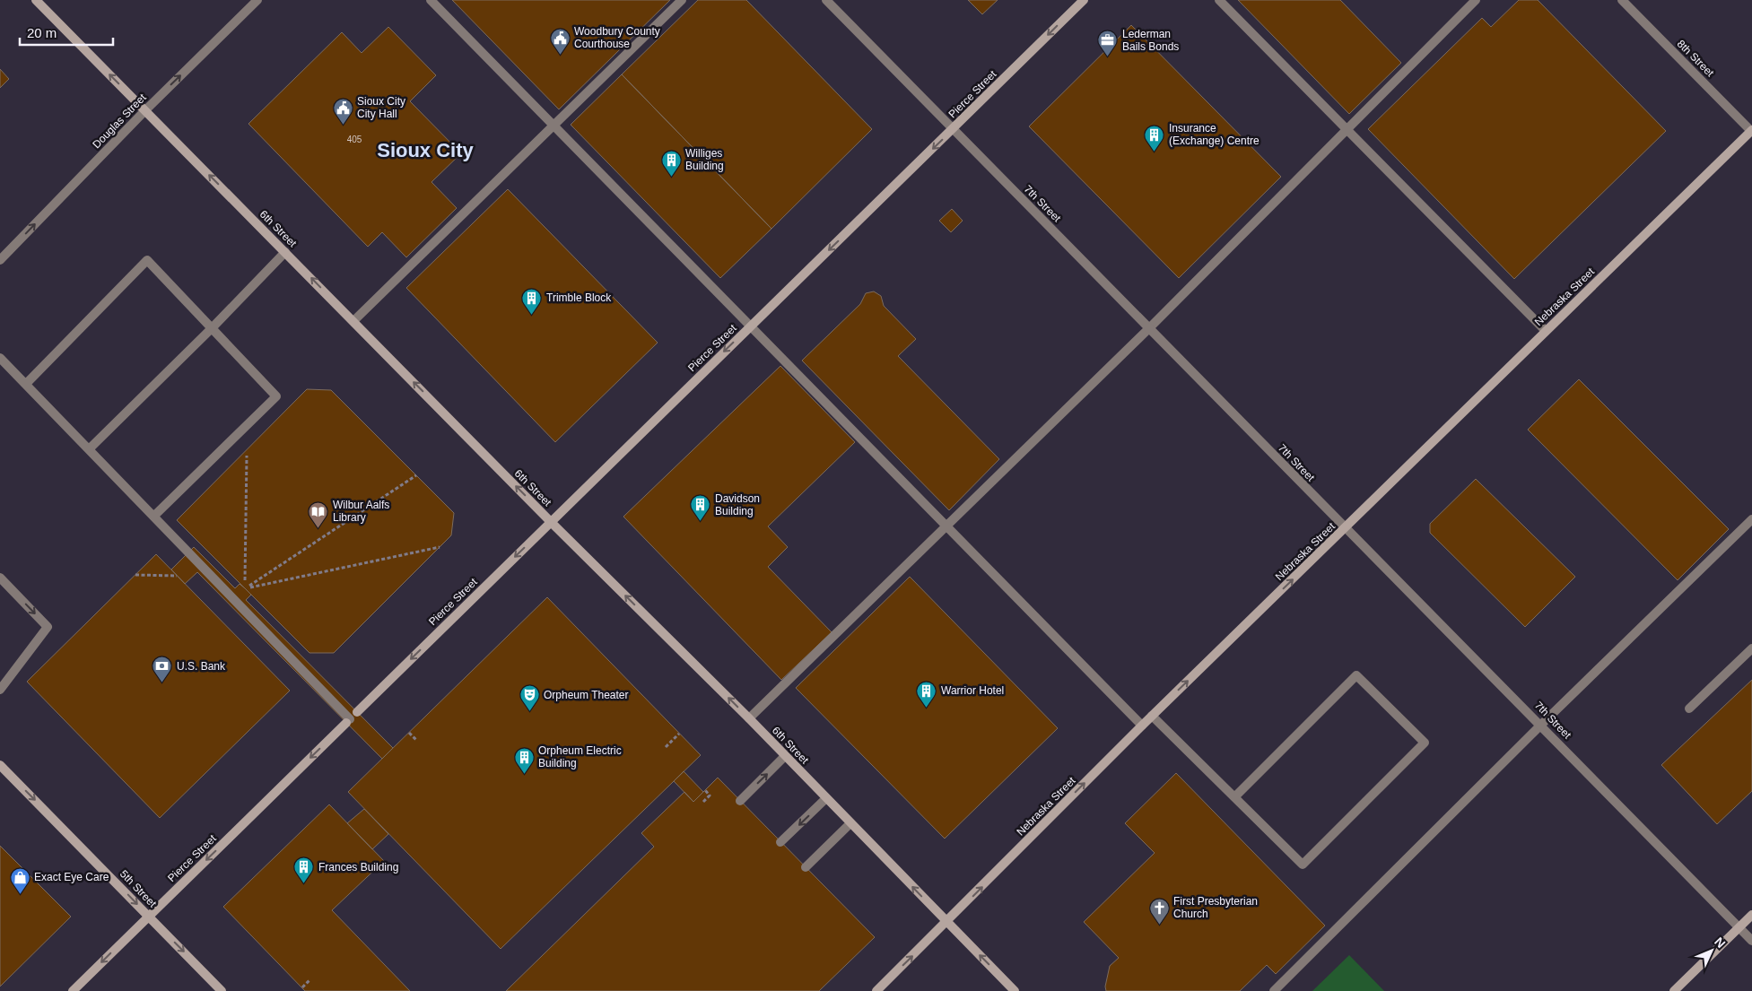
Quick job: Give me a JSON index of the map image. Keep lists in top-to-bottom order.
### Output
{
  "streets": {
    "main road": [
      "Pierce Street",
      "6th Street",
      "Nebraska Street",
      "5th Street"
    ],
    "street": ["8th Street", "Douglas Street", "7th Street"]
  },
  "crossings": [
    ["8th Street", "Nebraska Street"],
    ["Pierce Street", "7th Street"],
    ["Pierce Street", "6th Street"],
    ["Pierce Street", "5th Street"],
    ["Douglas Street", "6th Street"],
    ["7th Street", "Nebraska Street"],
    ["6th Street", "Nebraska Street"]
  ],
  "one_way": [
    "Pierce Street",
    "Douglas Street",
    "6th Street",
    "Nebraska Street",
    "5th Street"
  ],
  "districts": ["Sioux City"],
  "places": {
    "public building": ["Woodbury County Courthouse", "Sioux City City Hall"],
    "office": ["Lederman Bails Bonds"],
    "building": [
      "Insurance (Exchange) Centre",
      "Williges Building",
      "Trimble Block",
      "Davidson Building",
      "Warrior Hotel",
      "Orpheum Electric Building",
      "Frances Building"
    ],
    "library": ["Wilbur Aalfs Library"],
    "bank": ["U.S. Bank"],
    "theatre": ["Orpheum Theater"],
    "shop": ["Exact Eye Care"],
    "church": ["First Presbyterian Church"]
  },
  "house_numbers": ["405"],
  "scale_bar": "20 m",
  "north": "top right"
}
